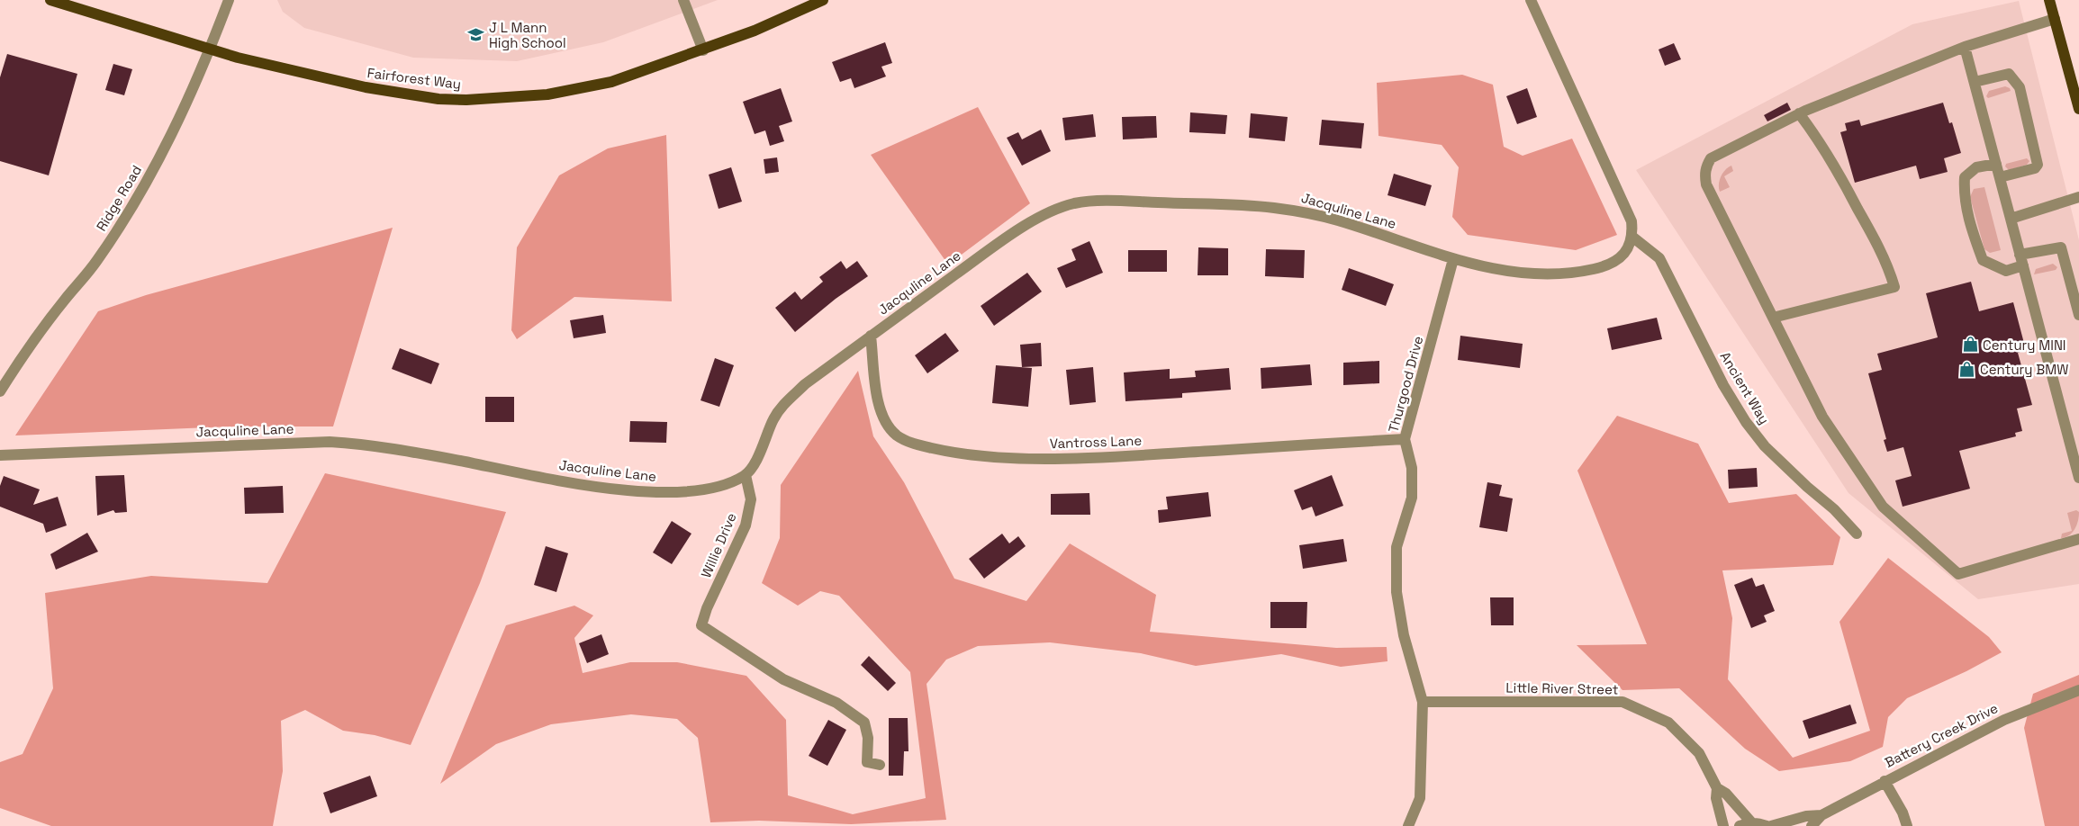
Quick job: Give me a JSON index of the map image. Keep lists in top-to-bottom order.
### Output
{
  "streets": {
    "main road": ["Fairforest Way"],
    "street": [
      "Ridge Road",
      "Jacquline Lane",
      "Thurgood Drive",
      "Ancient Way",
      "Vantross Lane",
      "Willie Drive",
      "Little River Street",
      "Battery Creek Drive"
    ]
  },
  "crossings": [
    ["Fairforest Way", "Ridge Road"],
    ["Jacquline Lane", "Thurgood Drive"],
    ["Jacquline Lane", "Ancient Way"],
    ["Jacquline Lane", "Vantross Lane"],
    ["Jacquline Lane", "Willie Drive"],
    ["Thurgood Drive", "Vantross Lane"],
    ["Thurgood Drive", "Little River Street"]
  ],
  "places": {
    "school or university": ["J L Mann High School"],
    "shop": ["Century MINI", "Century BMW"]
  }
}
